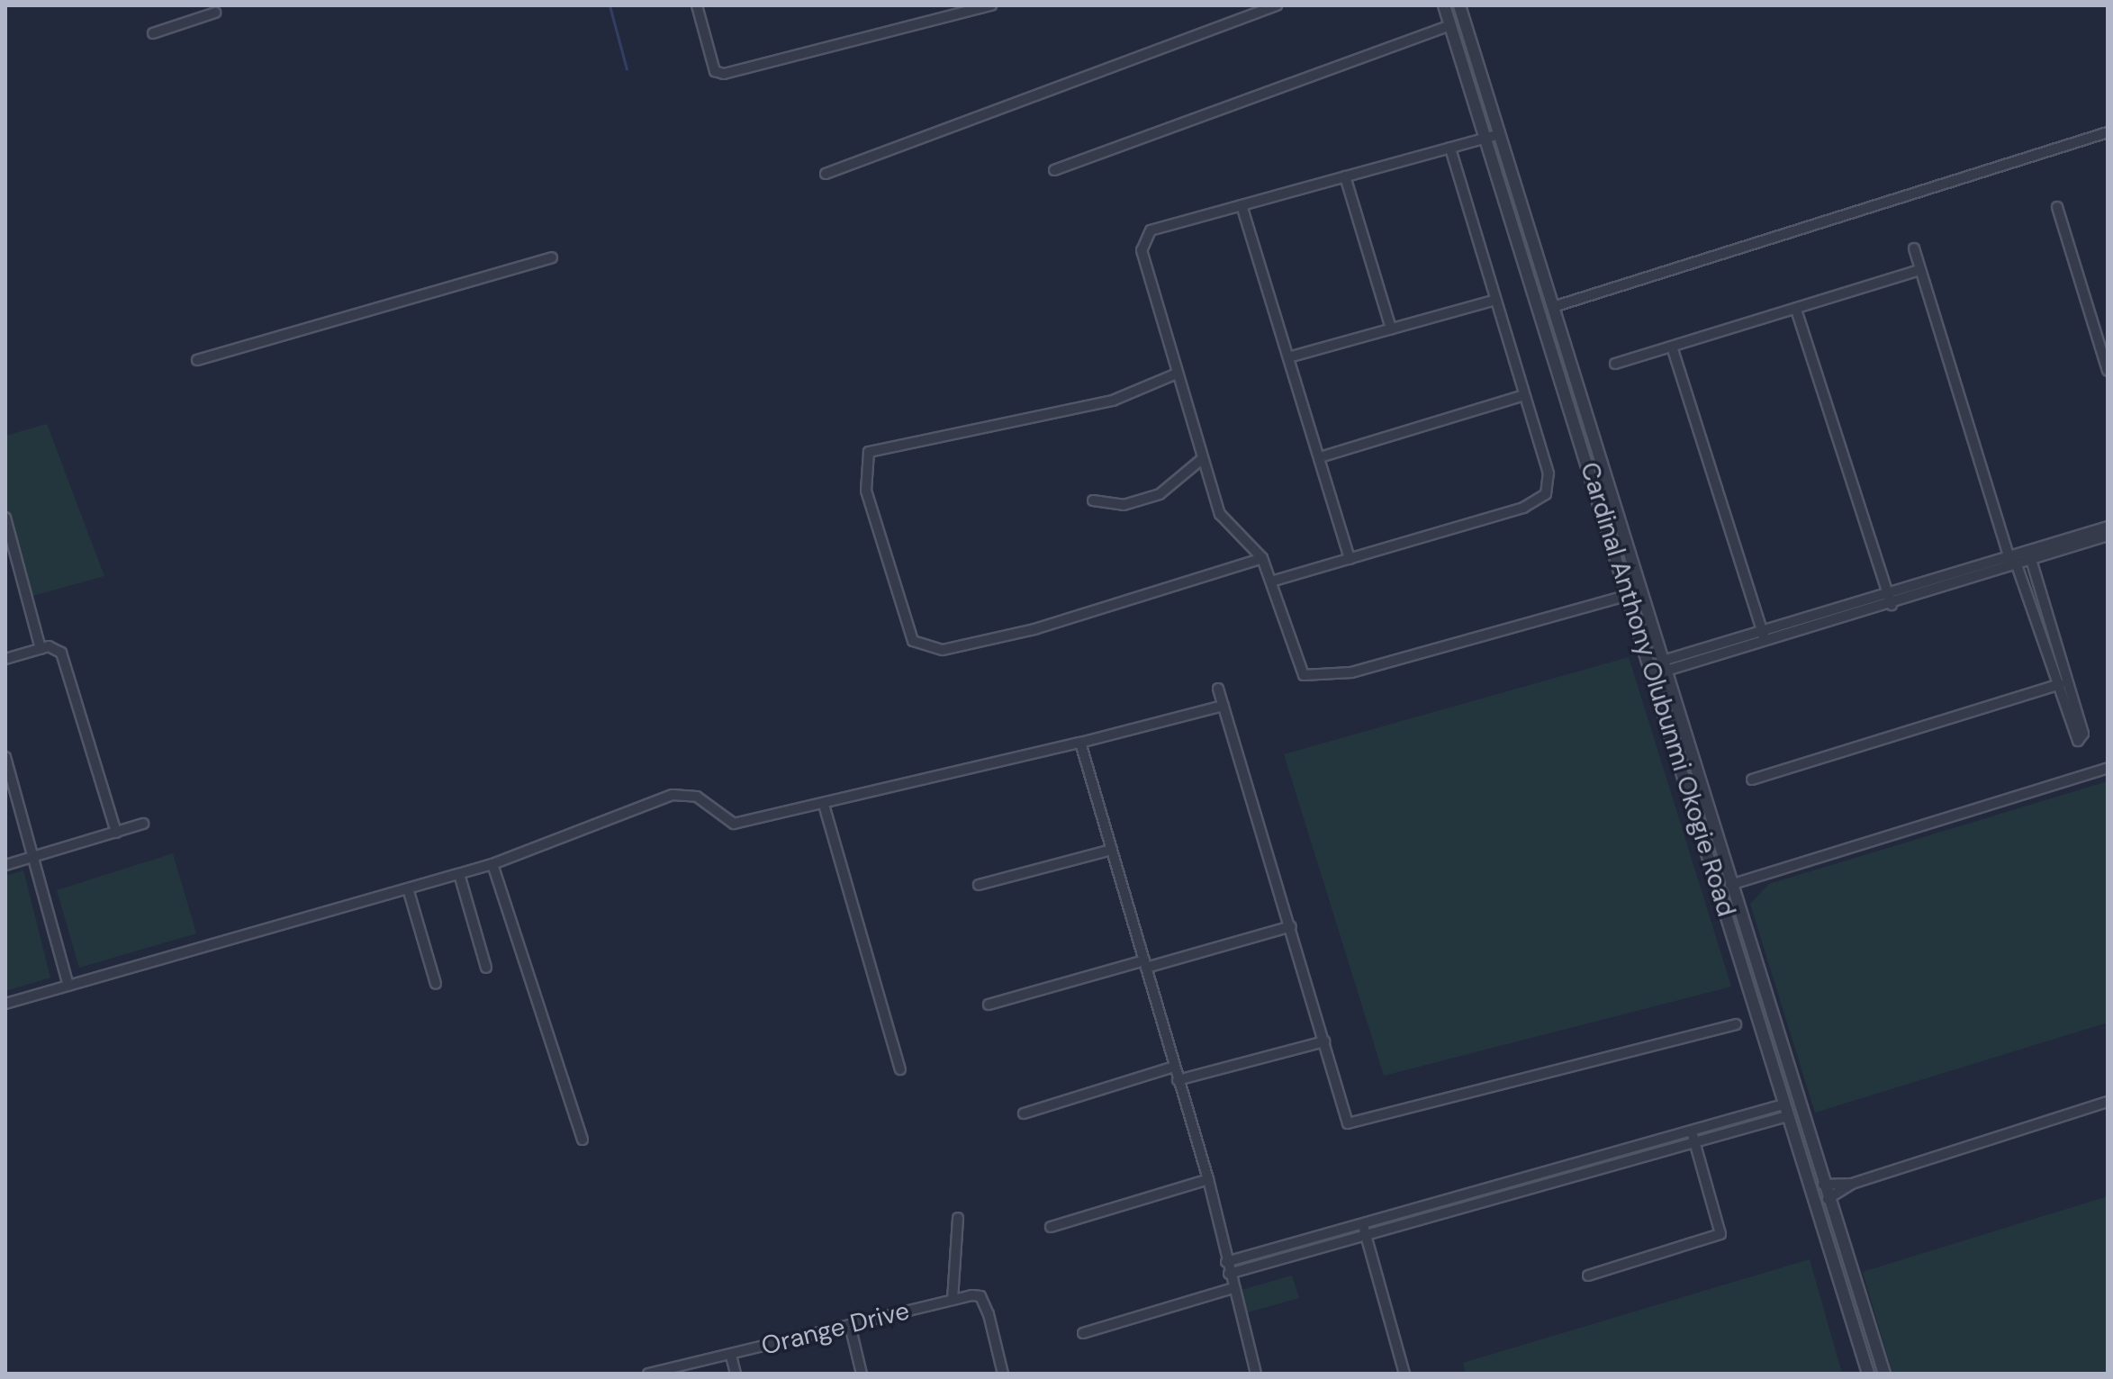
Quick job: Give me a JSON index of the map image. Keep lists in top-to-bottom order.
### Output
{
  "streets": {
    "street": ["Cardinal Anthony Olubunmi Okogie Road", "Orange Drive"]
  }
}
